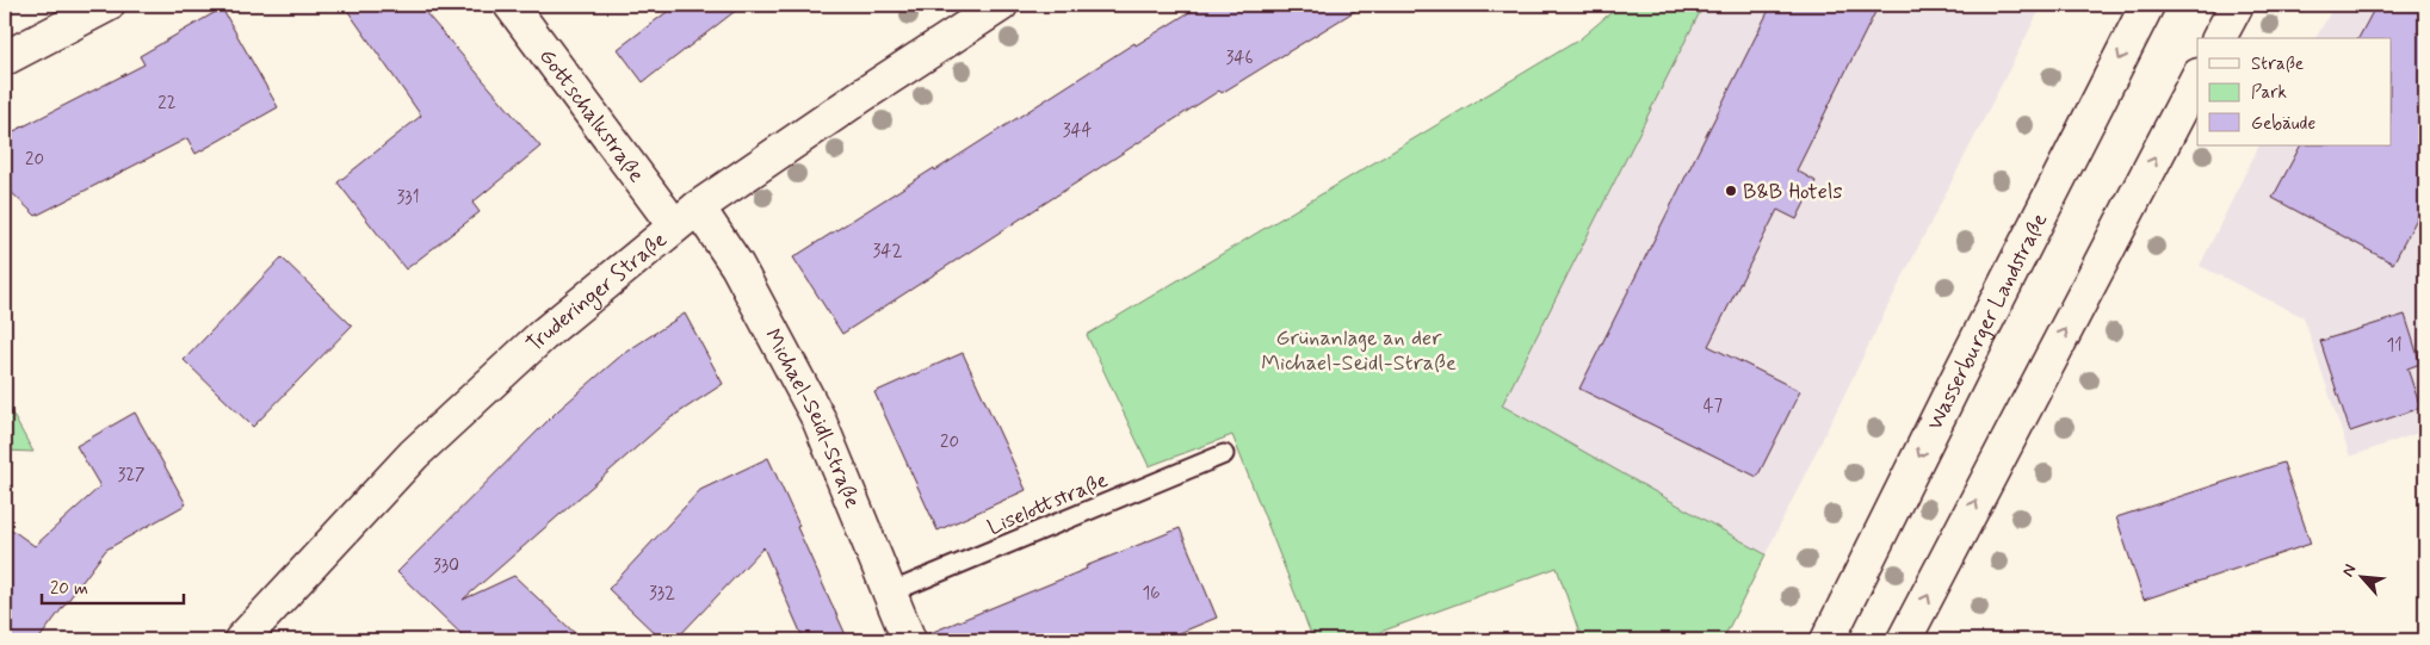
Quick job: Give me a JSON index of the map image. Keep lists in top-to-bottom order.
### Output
{
  "streets": {
    "street": [
      "Gottschalkstraße",
      "Truderinger Straße",
      "Wasserburger Landstraße",
      "Michael-Seidl-Straße"
    ],
    "lane": ["Liselottstraße"]
  },
  "crossings": [
    ["Gottschalkstraße", "Truderinger Straße"],
    ["Gottschalkstraße", "Michael-Seidl-Straße"],
    ["Truderinger Straße", "Michael-Seidl-Straße"],
    ["Michael-Seidl-Straße", "Liselottstraße"]
  ],
  "parks": ["Grünanlage an der Michael-Seidl-Straße"],
  "places": ["B&B Hotels"],
  "house_numbers": [
    "346",
    "22",
    "344",
    "20",
    "331",
    "342",
    "11",
    "47",
    "20",
    "327",
    "330",
    "332",
    "16"
  ],
  "legend": ["Straße", "Park", "Gebäude"],
  "scale_bar": "20 m",
  "north": "top left"
}
